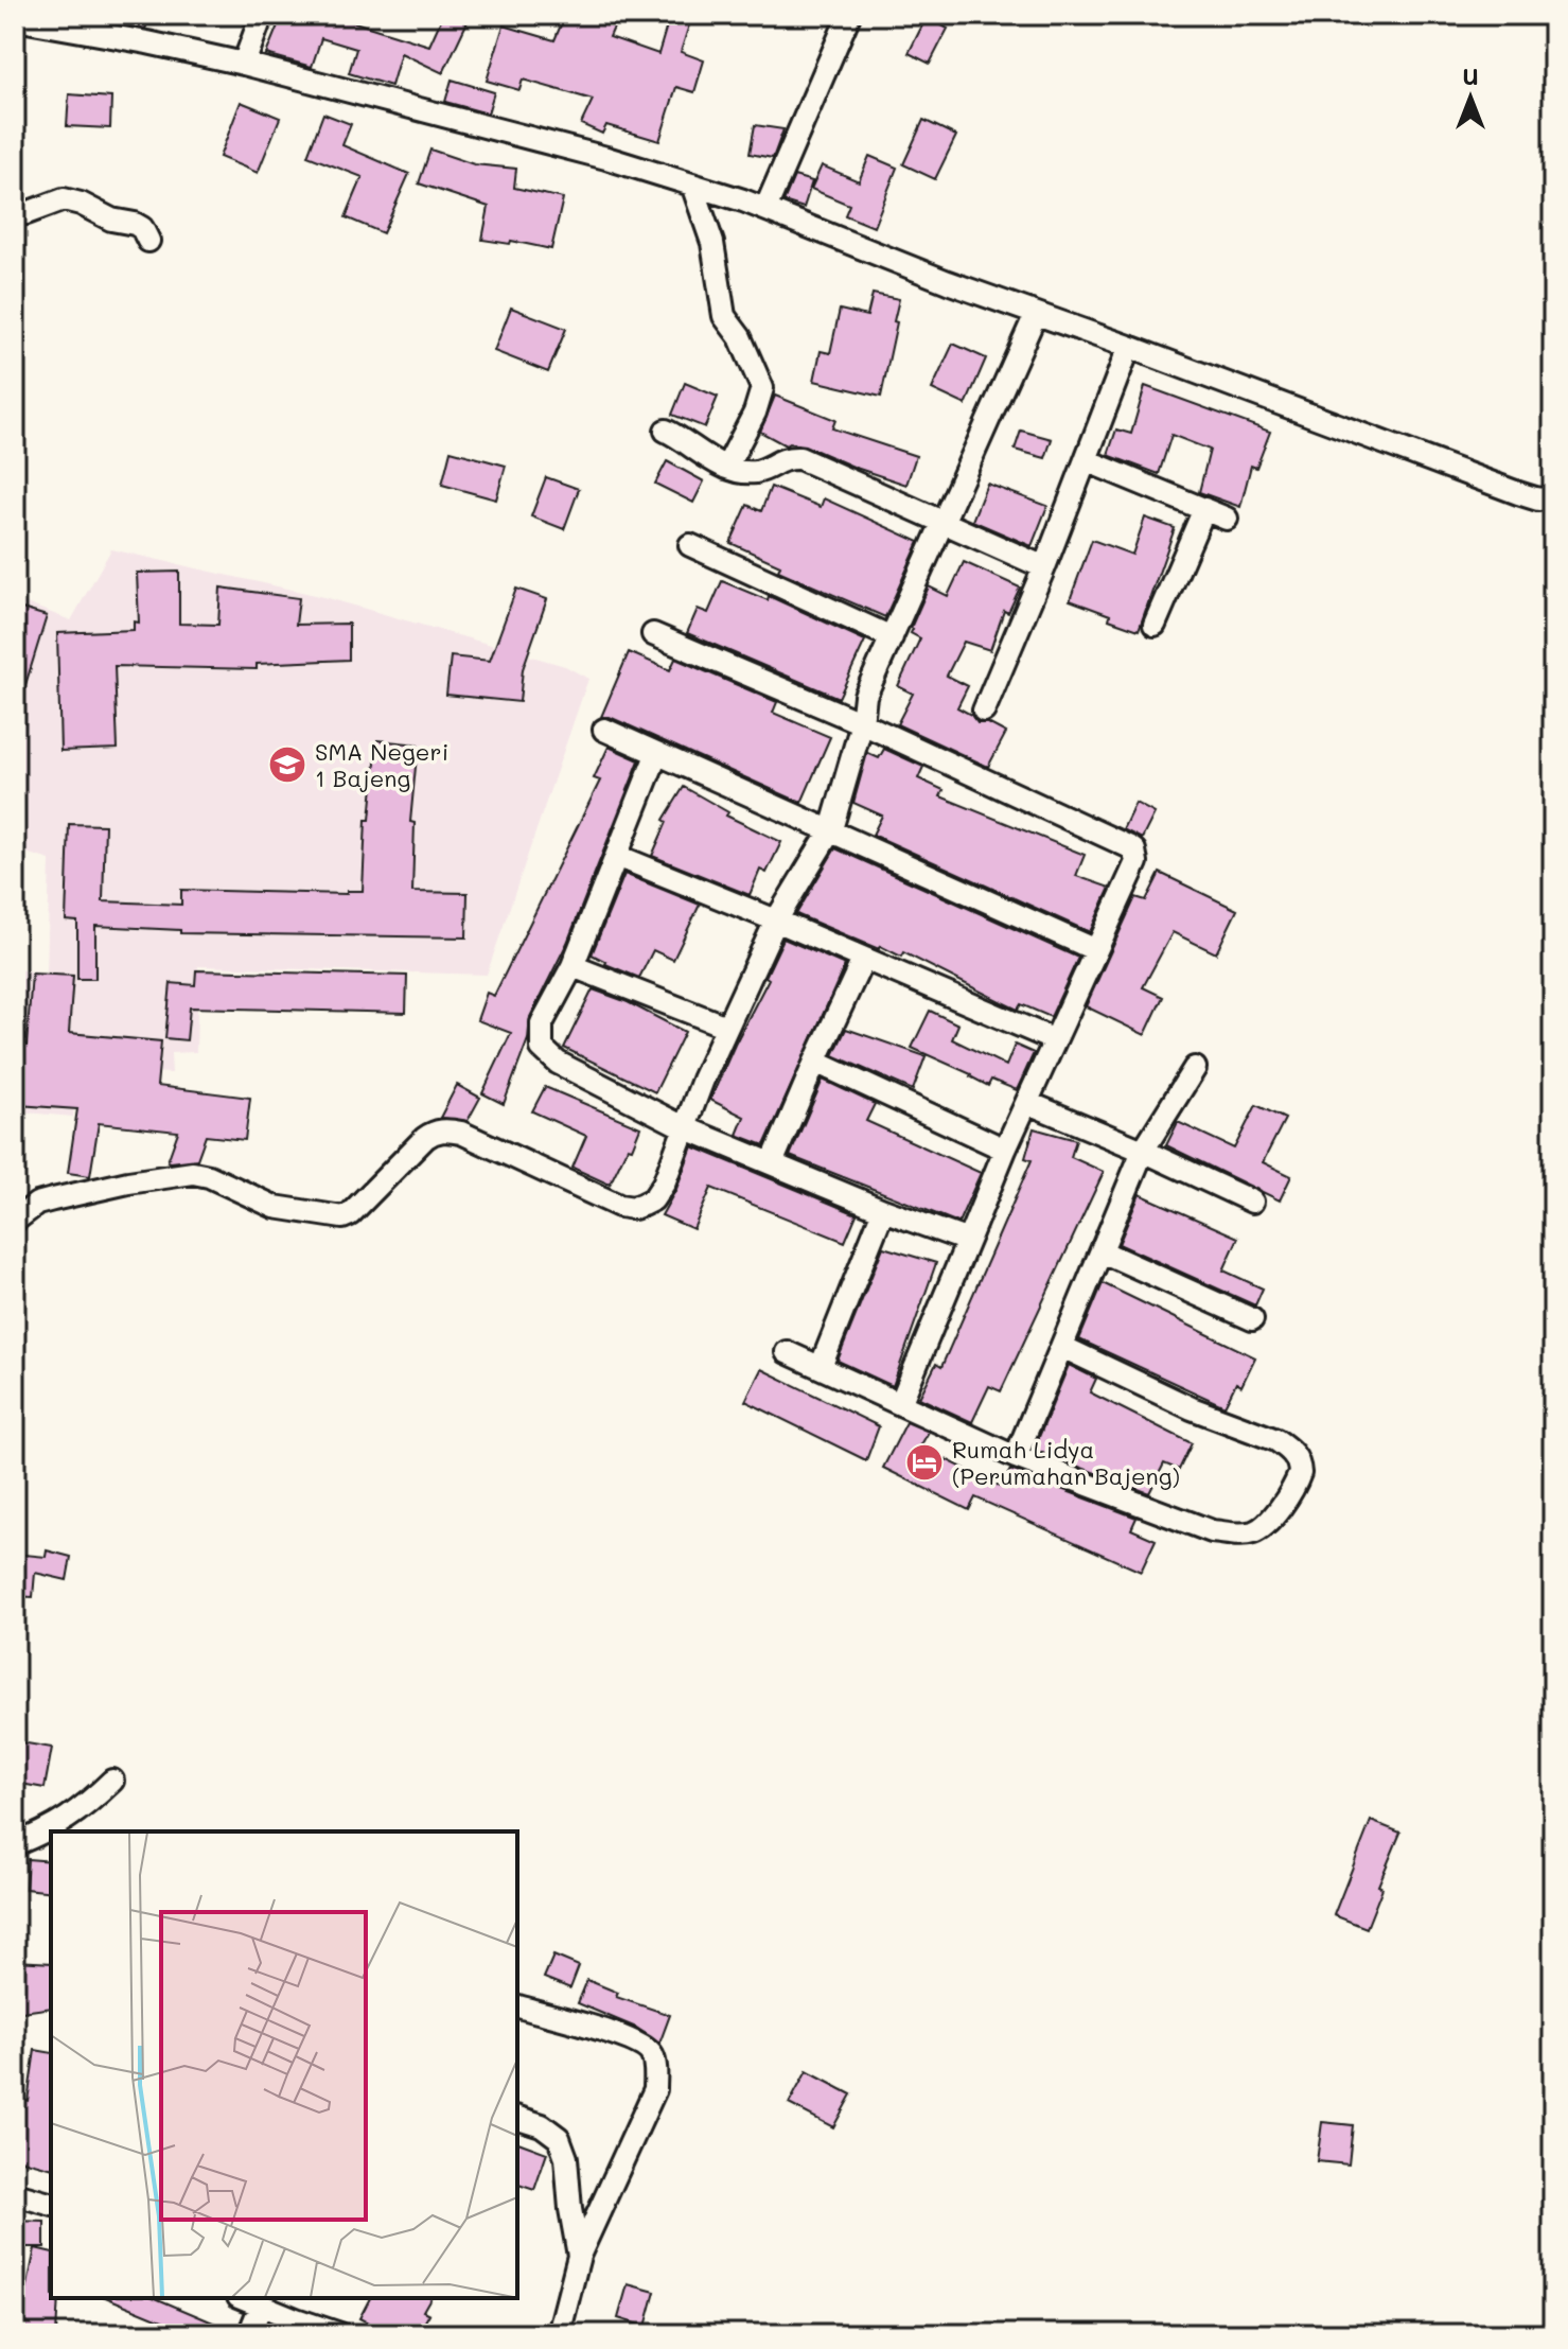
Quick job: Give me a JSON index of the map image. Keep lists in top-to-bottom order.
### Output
{
  "places": {
    "school or university": ["SMA Negeri 1 Bajeng"],
    "hotel": ["Rumah Lidya (Perumahan Bajeng)"]
  },
  "north": "top"
}
